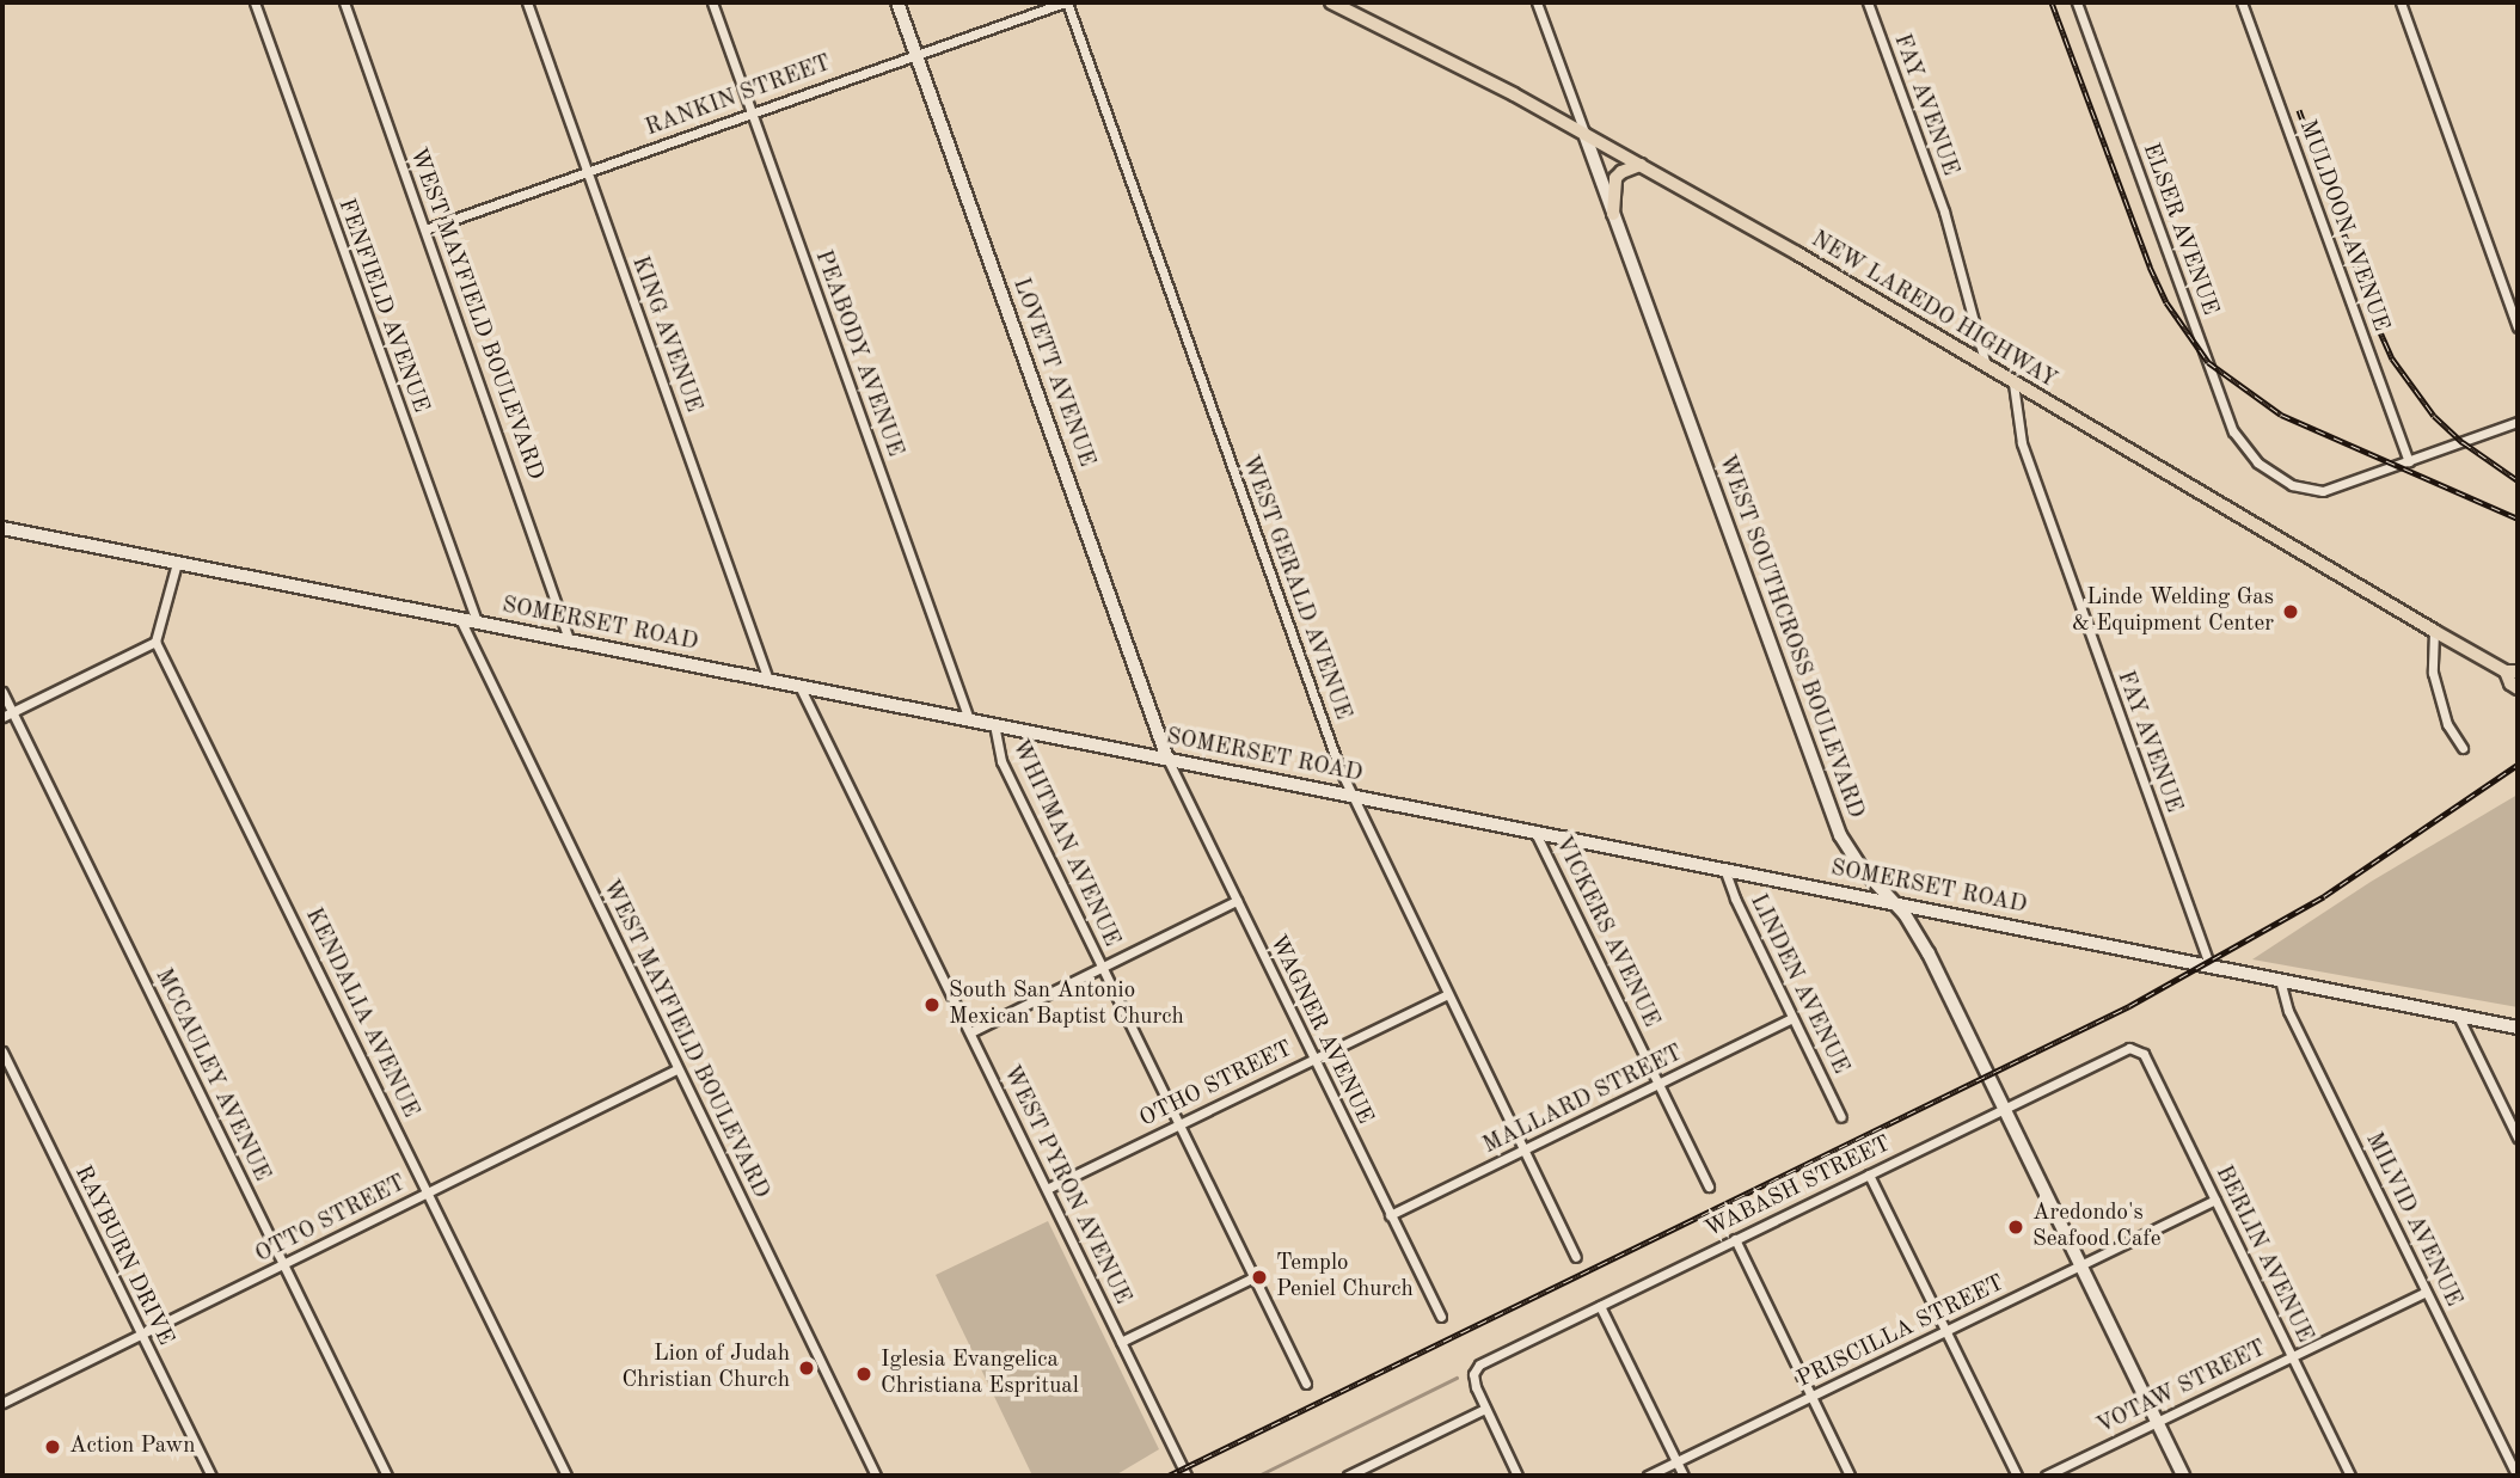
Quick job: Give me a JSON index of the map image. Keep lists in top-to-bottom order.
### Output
{
  "streets": {
    "main road": [
      "NEW LAREDO HIGHWAY",
      "LOVETT AVENUE",
      "SOMERSET ROAD",
      "WEST SOUTHCROSS BOULEVARD"
    ],
    "street": [
      "RANKIN STREET",
      "FAY AVENUE",
      "MULDOON AVENUE",
      "ELSER AVENUE",
      "FENFIELD AVENUE",
      "WEST MAYFIELD BOULEVARD",
      "KING AVENUE",
      "PEABODY AVENUE",
      "WEST GERALD AVENUE",
      "WHITMAN AVENUE",
      "VICKERS AVENUE",
      "LINDEN AVENUE",
      "KENDALIA AVENUE",
      "WAGNER AVENUE",
      "MCCAULEY AVENUE",
      "OTHO STREET",
      "MALLARD STREET",
      "WEST PYRON AVENUE",
      "WABASH STREET",
      "OTTO STREET",
      "MILVID AVENUE",
      "BERLIN AVENUE",
      "RAYBURN DRIVE",
      "PRISCILLA STREET",
      "VOTAW STREET"
    ]
  },
  "crossings": [
    ["RANKIN STREET", "WEST MAYFIELD BOULEVARD"],
    ["RANKIN STREET", "KING AVENUE"],
    ["RANKIN STREET", "PEABODY AVENUE"],
    ["RANKIN STREET", "LOVETT AVENUE"],
    ["RANKIN STREET", "WEST GERALD AVENUE"],
    ["FAY AVENUE", "NEW LAREDO HIGHWAY"],
    ["FAY AVENUE", "SOMERSET ROAD"],
    ["MULDOON AVENUE", "ELSER AVENUE"],
    ["FENFIELD AVENUE", "SOMERSET ROAD"],
    ["NEW LAREDO HIGHWAY", "WEST SOUTHCROSS BOULEVARD"],
    ["WEST MAYFIELD BOULEVARD", "SOMERSET ROAD"],
    ["WEST MAYFIELD BOULEVARD", "OTTO STREET"],
    ["KING AVENUE", "SOMERSET ROAD"],
    ["PEABODY AVENUE", "SOMERSET ROAD"],
    ["LOVETT AVENUE", "SOMERSET ROAD"],
    ["LOVETT AVENUE", "WAGNER AVENUE"],
    ["WEST GERALD AVENUE", "SOMERSET ROAD"],
    ["WEST GERALD AVENUE", "OTHO STREET"],
    ["WEST GERALD AVENUE", "MALLARD STREET"],
    ["SOMERSET ROAD", "WEST SOUTHCROSS BOULEVARD"],
    ["SOMERSET ROAD", "WHITMAN AVENUE"],
    ["SOMERSET ROAD", "VICKERS AVENUE"],
    ["SOMERSET ROAD", "LINDEN AVENUE"],
    ["SOMERSET ROAD", "WAGNER AVENUE"],
    ["SOMERSET ROAD", "WEST PYRON AVENUE"],
    ["SOMERSET ROAD", "MILVID AVENUE"],
    ["WEST SOUTHCROSS BOULEVARD", "WABASH STREET"],
    ["WEST SOUTHCROSS BOULEVARD", "PRISCILLA STREET"],
    ["WEST SOUTHCROSS BOULEVARD", "VOTAW STREET"],
    ["WHITMAN AVENUE", "OTHO STREET"],
    ["VICKERS AVENUE", "MALLARD STREET"],
    ["LINDEN AVENUE", "MALLARD STREET"],
    ["KENDALIA AVENUE", "OTTO STREET"],
    ["WAGNER AVENUE", "OTHO STREET"],
    ["WAGNER AVENUE", "MALLARD STREET"],
    ["MCCAULEY AVENUE", "OTTO STREET"],
    ["OTHO STREET", "WEST PYRON AVENUE"],
    ["WABASH STREET", "BERLIN AVENUE"],
    ["OTTO STREET", "RAYBURN DRIVE"],
    ["MILVID AVENUE", "VOTAW STREET"],
    ["BERLIN AVENUE", "PRISCILLA STREET"],
    ["BERLIN AVENUE", "VOTAW STREET"]
  ],
  "places": [
    "Linde Welding Gas & Equipment Center",
    "South San Antonio Mexican Baptist Church",
    "Aredondo's Seafood Cafe",
    "Templo Peniel Church",
    "Lion of Judah Christian Church",
    "Iglesia Evangelica Christiana Espritual",
    "Action Pawn"
  ]
}
